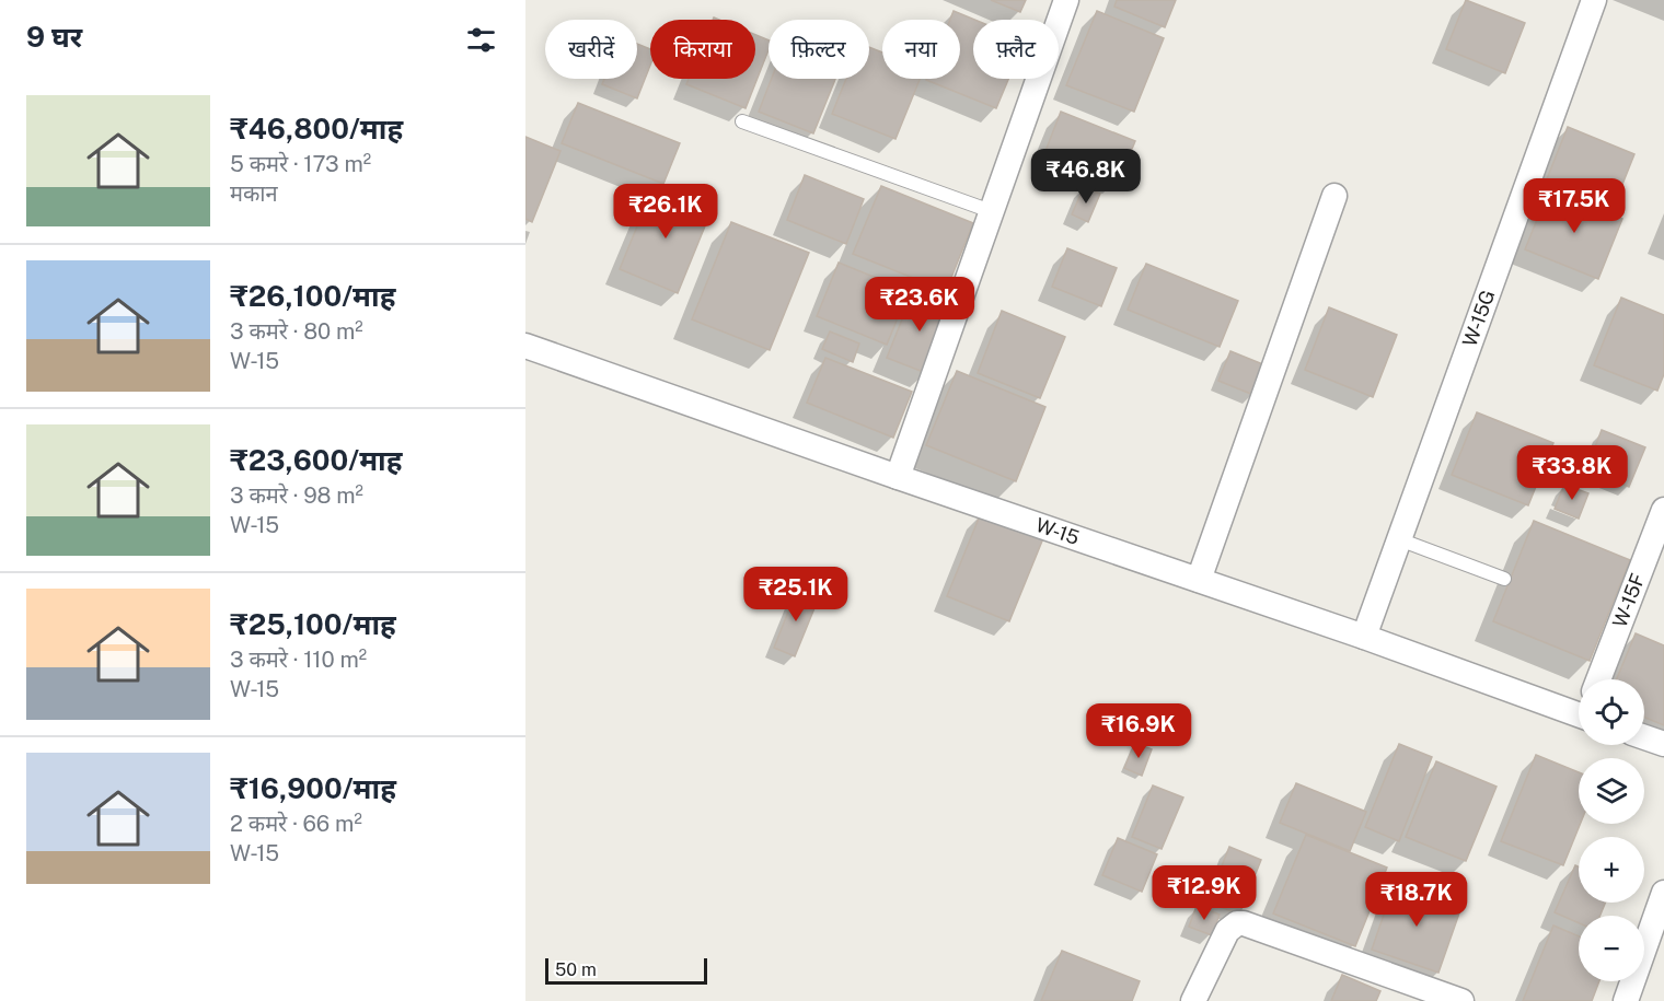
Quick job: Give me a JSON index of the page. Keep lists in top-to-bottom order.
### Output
{
  "streets": {
    "street": ["W-15G", "W-15", "W-15F"]
  },
  "crossings": [
    ["W-15G", "W-15"]
  ],
  "scale_bar": "50 m",
  "page": {
    "heading": "9 घर",
    "chip": [
      "खरीदें",
      "किराया",
      "फ़िल्टर",
      "नया",
      "फ़्लैट"
    ],
    "list": [
      {
        "name": "₹46,800/माह",
        "note": "5 कमरे · 173 m² · मकान"
      },
      {
        "name": "₹26,100/माह",
        "note": "3 कमरे · 80 m² · W-15"
      },
      {
        "name": "₹23,600/माह",
        "note": "3 कमरे · 98 m² · W-15"
      },
      {
        "name": "₹25,100/माह",
        "note": "3 कमरे · 110 m² · W-15"
      },
      {
        "name": "₹16,900/माह",
        "note": "2 कमरे · 66 m² · W-15"
      }
    ],
    "price": [
      "₹46.8K",
      "₹17.5K",
      "₹26.1K",
      "₹23.6K",
      "₹33.8K",
      "₹25.1K",
      "₹16.9K",
      "₹12.9K",
      "₹18.7K"
    ],
    "map_buttons": ["+", "−"],
    "scale": "50 m"
  }
}
